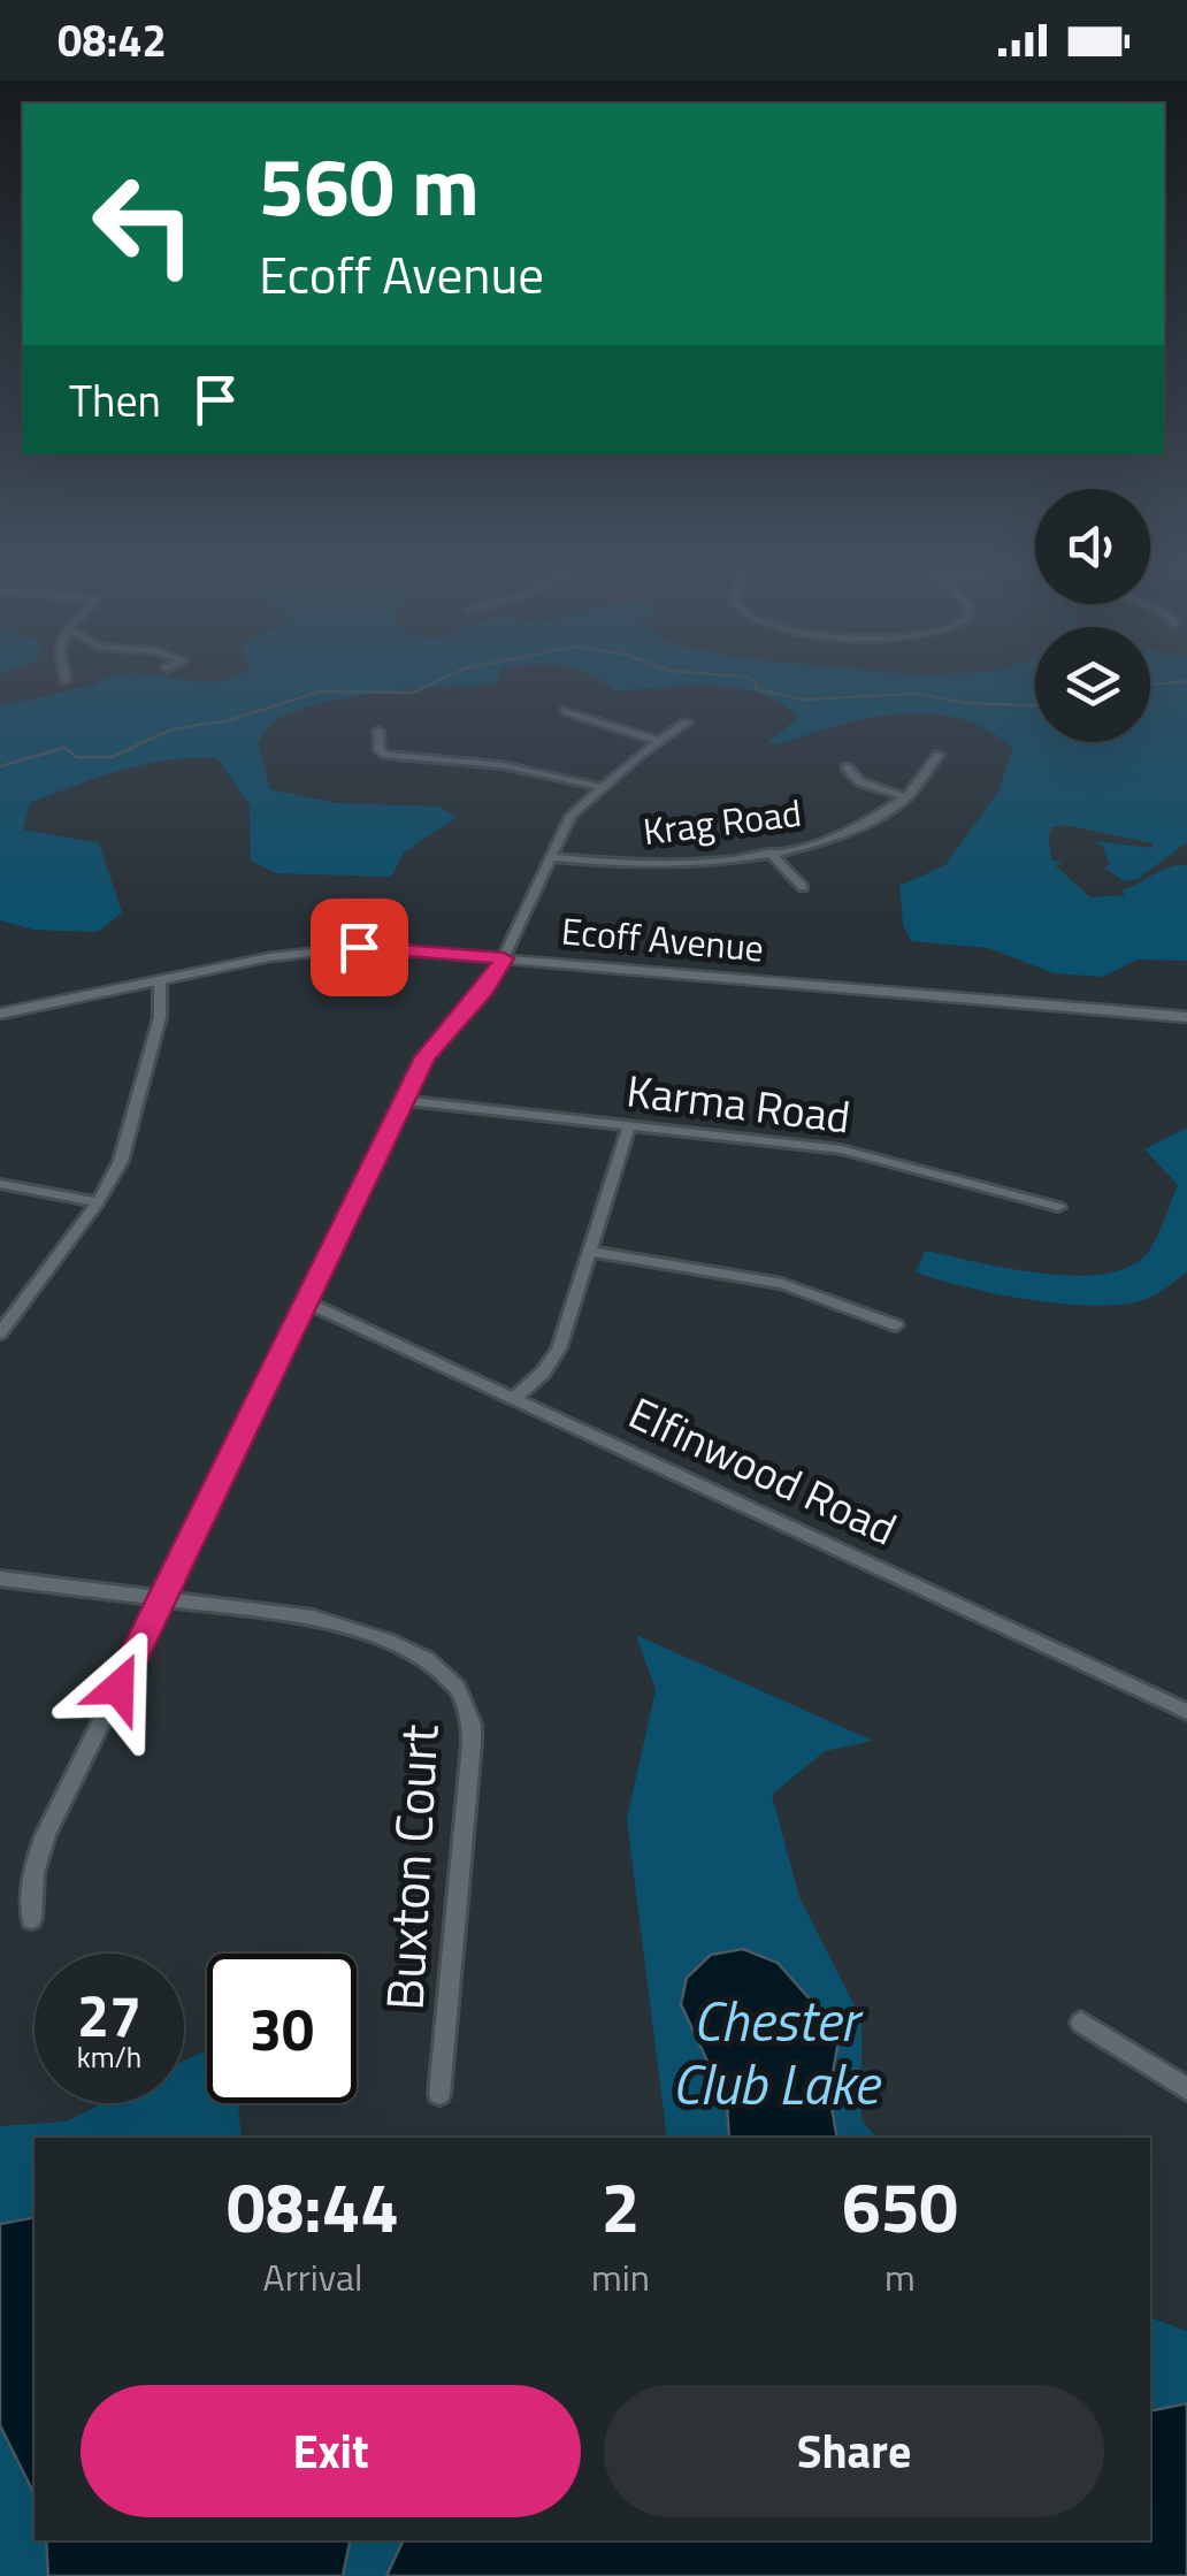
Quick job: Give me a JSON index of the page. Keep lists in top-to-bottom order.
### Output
{
  "streets": {
    "street": [
      "Krag Road",
      "Ecoff Avenue",
      "Karma Road",
      "Elfinwood Road",
      "Buxton Court"
    ]
  },
  "water": ["Chester Club Lake"],
  "page": {
    "status": "08:42",
    "turn": ["560 m", "Ecoff Avenue"],
    "then": "Then",
    "speed": "27 km/h",
    "limit": "30",
    "eta": [
      "08:44",
      "Arrival",
      "2",
      "min",
      "650",
      "m"
    ],
    "buttons": ["Exit", "Share"]
  }
}
